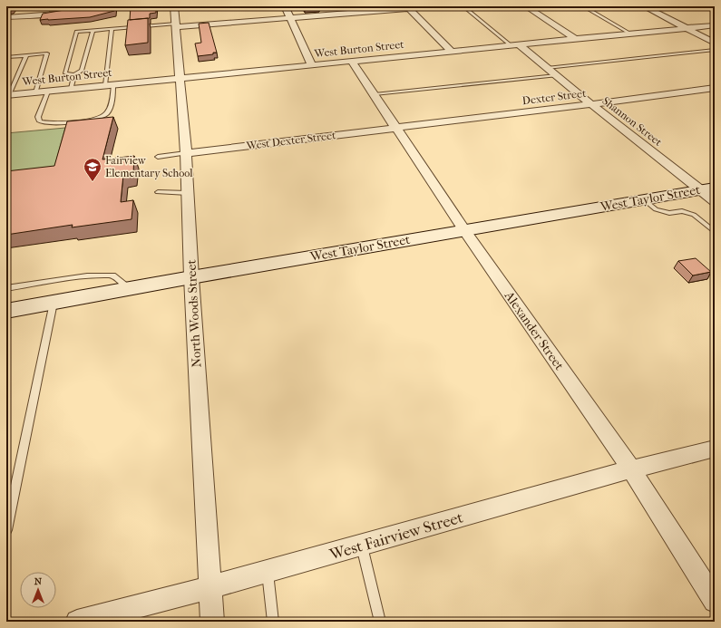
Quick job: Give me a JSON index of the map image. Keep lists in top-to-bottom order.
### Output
{
  "streets": {
    "main road": ["West Taylor Street"],
    "street": [
      "West Burton Street",
      "Dexter Street",
      "Shannon Street",
      "West Dexter Street",
      "North Woods Street",
      "Alexander Street",
      "West Fairview Street"
    ]
  },
  "crossings": [
    ["West Burton Street", "Shannon Street"],
    ["West Burton Street", "North Woods Street"],
    ["West Burton Street", "Alexander Street"],
    ["Dexter Street", "Shannon Street"],
    ["Dexter Street", "West Dexter Street"],
    ["Dexter Street", "Alexander Street"],
    ["Shannon Street", "West Taylor Street"],
    ["West Dexter Street", "North Woods Street"],
    ["West Dexter Street", "Alexander Street"],
    ["West Taylor Street", "North Woods Street"],
    ["West Taylor Street", "Alexander Street"],
    ["North Woods Street", "West Fairview Street"],
    ["Alexander Street", "West Fairview Street"]
  ],
  "places": {
    "school or university": ["Fairview Elementary School"]
  },
  "north": "top"
}
